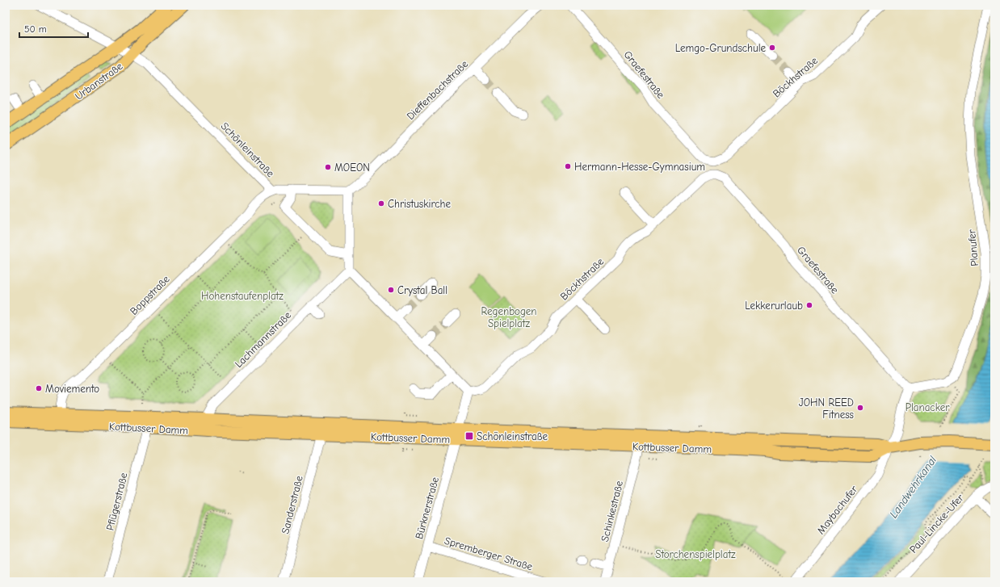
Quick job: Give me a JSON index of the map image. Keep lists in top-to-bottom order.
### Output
{
  "streets": {
    "main road": ["Urbanstraße", "Kottbusser Damm"],
    "street": [
      "Graefestraße",
      "Böckhstraße",
      "Dieffenbachstraße",
      "Schönleinstraße",
      "Planufer",
      "Boppstraße",
      "Lachmannstraße",
      "Pflügerstraße",
      "Sanderstraße",
      "Bürknerstraße",
      "Maybachufer",
      "Schinkestraße",
      "Paul-Lincke-Ufer",
      "Spremberger Straße"
    ]
  },
  "crossings": [
    ["Graefestraße", "Böckhstraße"],
    ["Graefestraße", "Planufer"],
    ["Urbanstraße", "Schönleinstraße"],
    ["Dieffenbachstraße", "Schönleinstraße"],
    ["Schönleinstraße", "Boppstraße"],
    ["Boppstraße", "Kottbusser Damm"],
    ["Lachmannstraße", "Kottbusser Damm"],
    ["Kottbusser Damm", "Pflügerstraße"],
    ["Kottbusser Damm", "Sanderstraße"],
    ["Kottbusser Damm", "Bürknerstraße"],
    ["Kottbusser Damm", "Maybachufer"],
    ["Kottbusser Damm", "Schinkestraße"],
    ["Bürknerstraße", "Spremberger Straße"]
  ],
  "water": ["Landwehrkanal"],
  "parks": [
    "Hohenstaufenplatz",
    "Regenbogen Spielplatz",
    "Planacker",
    "Storchenspielplatz"
  ],
  "places": {
    "other": [
      "Lemgo-Grundschule",
      "Hermann-Hesse-Gymnasium",
      "MOEON",
      "Christuskirche",
      "Crystal Ball",
      "Lekkerurlaub",
      "Moviemento",
      "JOHN REED Fitness"
    ],
    "transit": ["Schönleinstraße"]
  },
  "scale_bar": "50 m"
}
